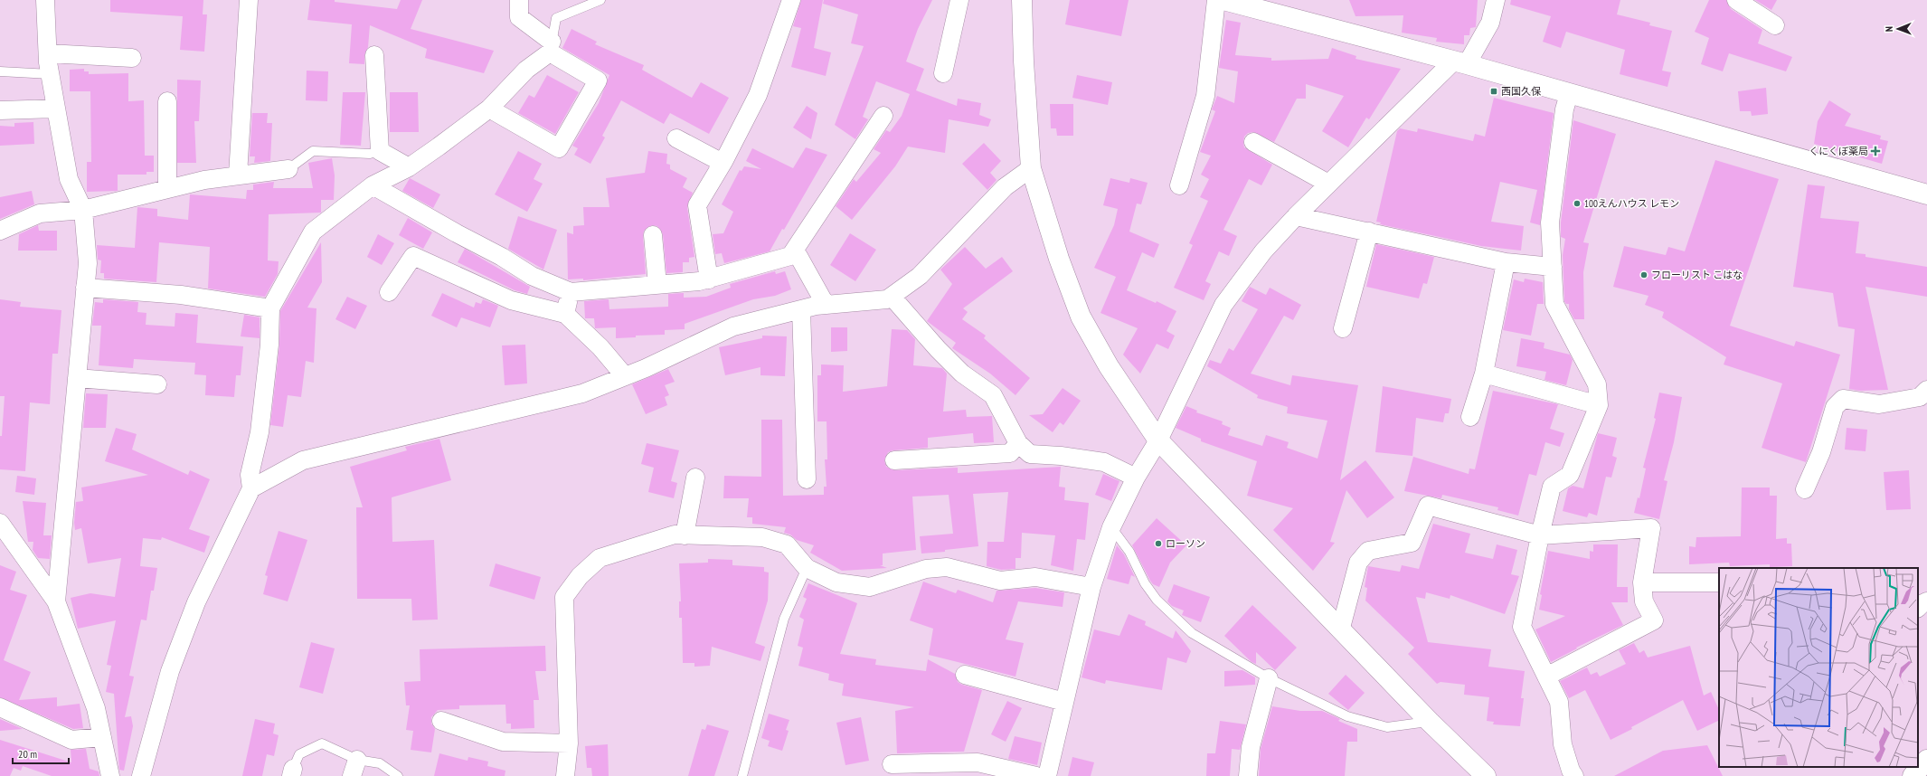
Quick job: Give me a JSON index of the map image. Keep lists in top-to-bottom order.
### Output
{
  "places": {
    "transit": ["西国久保"],
    "health": ["くにくぼ薬局"],
    "other": ["100えんハウス レモン", "フローリスト こはな", "ローソン"]
  },
  "scale_bar": "20 m",
  "north": "left"
}
